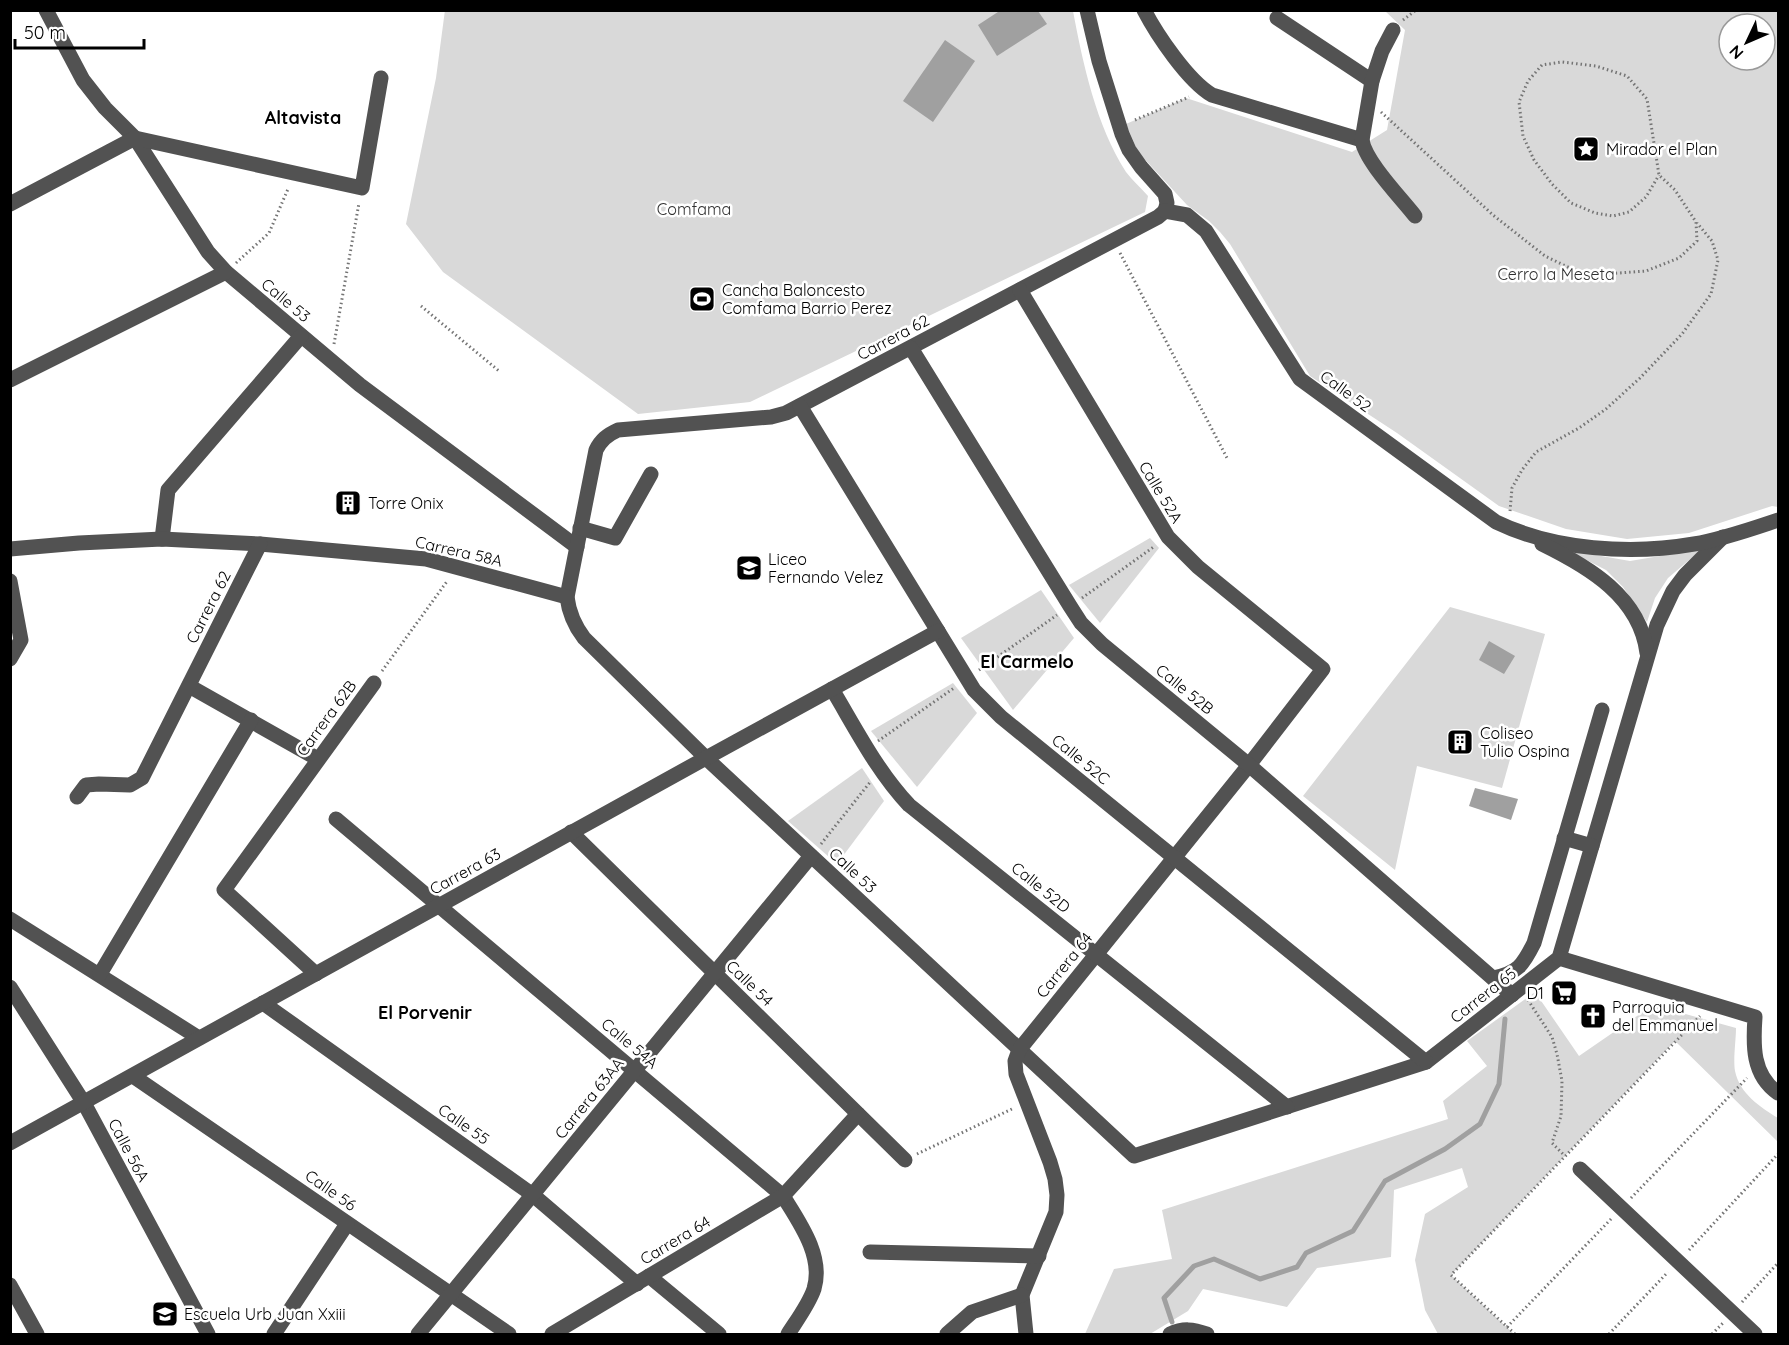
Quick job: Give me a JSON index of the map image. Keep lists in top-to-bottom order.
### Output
{
  "streets": {
    "street": [
      "Calle 53",
      "Carrera 62",
      "Calle 52",
      "Calle 52A",
      "Carrera 58A",
      "Calle 52B",
      "Carrera 62B",
      "Calle 52C",
      "Carrera 63",
      "Calle 52D",
      "Carrera 64",
      "Calle 54",
      "Carrera 65",
      "Calle 54A",
      "Carrera 63AA",
      "Calle 55",
      "Calle 56A",
      "Calle 56"
    ]
  },
  "crossings": [
    ["Calle 53", "Carrera 58A"],
    ["Calle 53", "Carrera 63"],
    ["Calle 53", "Carrera 64"],
    ["Calle 53", "Carrera 65"],
    ["Calle 53", "Carrera 63AA"],
    ["Carrera 62", "Calle 52"],
    ["Carrera 62", "Calle 52A"],
    ["Carrera 62", "Carrera 58A"],
    ["Carrera 62", "Calle 52B"],
    ["Carrera 62", "Calle 52C"],
    ["Calle 52A", "Carrera 64"],
    ["Carrera 58A", "Carrera 62B"],
    ["Calle 52B", "Carrera 64"],
    ["Calle 52B", "Carrera 65"],
    ["Carrera 62B", "Carrera 63"],
    ["Calle 52C", "Carrera 63"],
    ["Calle 52C", "Carrera 64"],
    ["Calle 52C", "Carrera 65"],
    ["Carrera 63", "Calle 52D"],
    ["Carrera 63", "Calle 54"],
    ["Carrera 63", "Calle 54A"],
    ["Carrera 63", "Calle 55"],
    ["Carrera 63", "Calle 56A"],
    ["Carrera 63", "Calle 56"],
    ["Calle 52D", "Carrera 64"],
    ["Calle 52D", "Carrera 65"],
    ["Carrera 64", "Calle 54"],
    ["Carrera 64", "Calle 54A"],
    ["Carrera 64", "Calle 55"],
    ["Calle 54", "Carrera 63AA"],
    ["Calle 54A", "Carrera 63AA"],
    ["Carrera 63AA", "Calle 55"],
    ["Carrera 63AA", "Calle 56"]
  ],
  "districts": ["Altavista", "El Carmelo", "El Porvenir"],
  "parks": ["Comfama", "Cerro la Meseta"],
  "places": {
    "place": ["Mirador el Plan"],
    "sports": ["Cancha Baloncesto Comfama Barrio Perez"],
    "building": ["Torre Onix", "Coliseo Tulio Ospina"],
    "school or university": ["Liceo Fernando Velez", "Escuela Urb Juan Xxiii"],
    "supermarket": ["D1"],
    "church": ["Parroquia del Emmanuel"]
  },
  "scale_bar": "50 m",
  "north": "bottom left"
}
